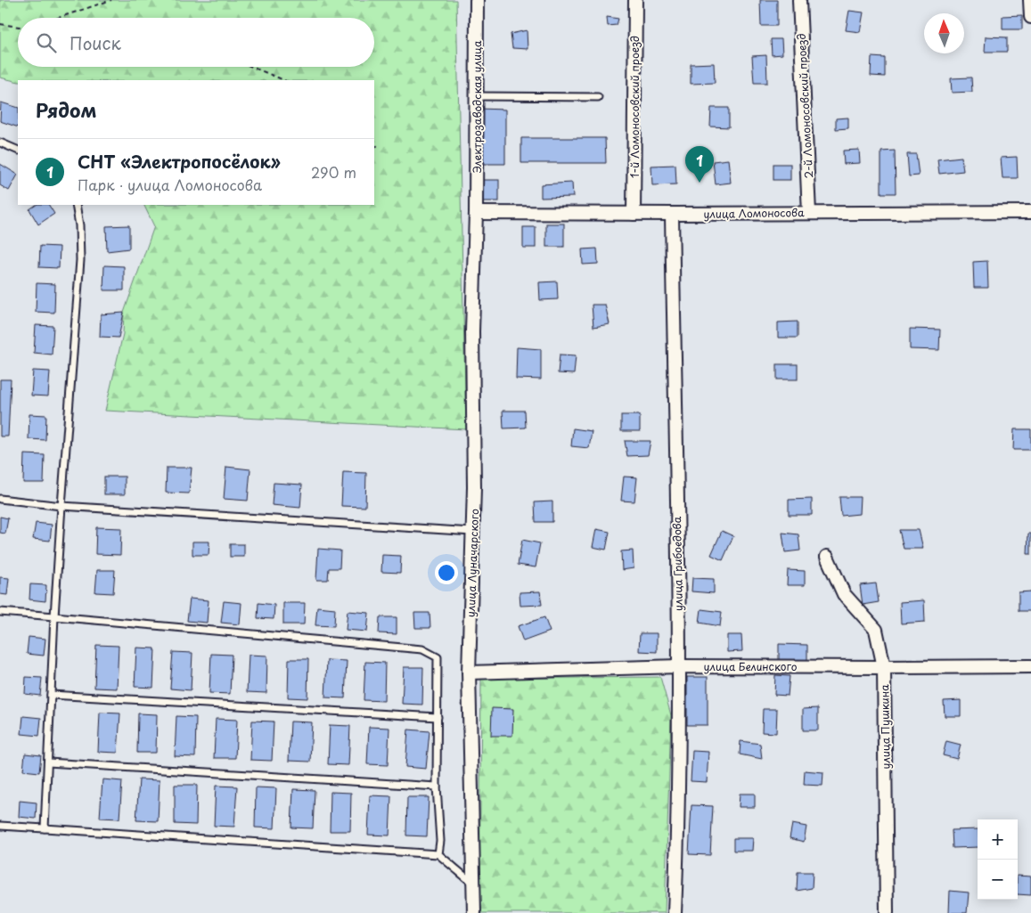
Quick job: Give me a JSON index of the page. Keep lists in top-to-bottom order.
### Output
{
  "streets": {
    "street": [
      "2-й Ломоносовский проезд",
      "Электрозаводская улица",
      "1-й Ломоносовский проезд",
      "улица Ломоносова",
      "улица Луначарского",
      "улица Грибоедова",
      "улица Белинского",
      "улица Пушкина"
    ]
  },
  "crossings": [
    ["2-й Ломоносовский проезд", "улица Ломоносова"],
    ["Электрозаводская улица", "улица Ломоносова"],
    ["Электрозаводская улица", "улица Луначарского"],
    ["1-й Ломоносовский проезд", "улица Ломоносова"],
    ["улица Ломоносова", "улица Луначарского"],
    ["улица Ломоносова", "улица Грибоедова"],
    ["улица Луначарского", "улица Белинского"],
    ["улица Грибоедова", "улица Белинского"],
    ["улица Белинского", "улица Пушкина"]
  ],
  "north": "top",
  "page": {
    "search": "Поиск",
    "heading": "Рядом",
    "list": [
      {
        "mark": "1",
        "name": "СНТ «Электропосёлок»",
        "note": "Парк · улица Ломоносова",
        "value": "290 m"
      }
    ],
    "pins": "1",
    "map_buttons": ["+", "−"]
  }
}
